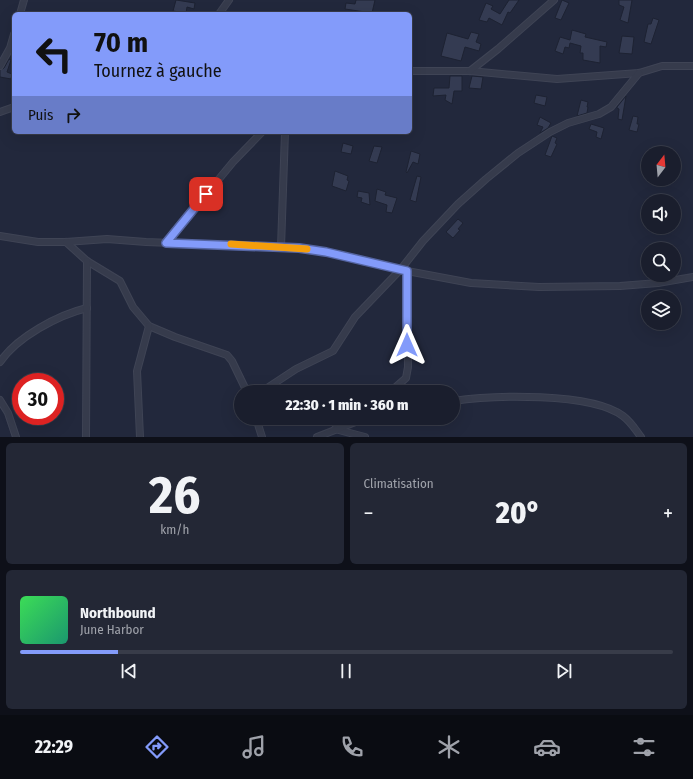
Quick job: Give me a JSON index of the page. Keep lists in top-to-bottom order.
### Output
{
  "north": "top",
  "page": {
    "turn": ["70 m", "Tournez à gauche"],
    "then": "Puis",
    "limit": "30",
    "trip": "22:30 · 1 min · 360 m",
    "tile": [
      ["26", "km/h"],
      "Climatisation"
    ],
    "heat": ["−", "20°", "+"],
    "song": ["Northbound", "June Harbor"],
    "tabs": "22:29"
  }
}
